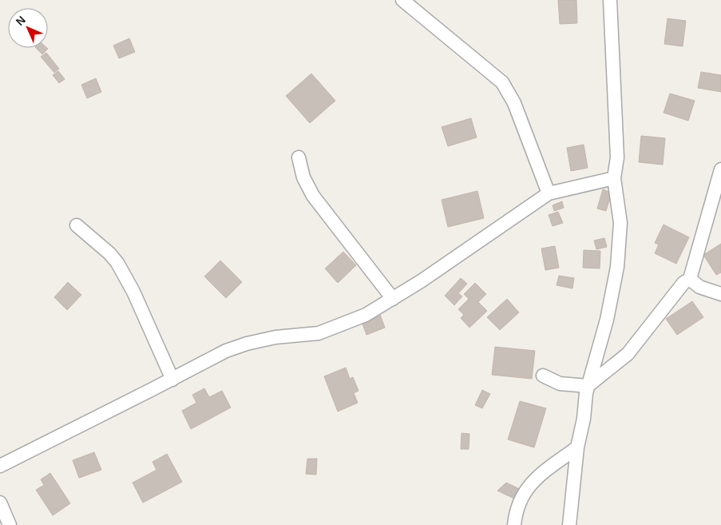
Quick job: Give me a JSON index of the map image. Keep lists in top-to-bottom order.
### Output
{
  "north": "top left"
}
